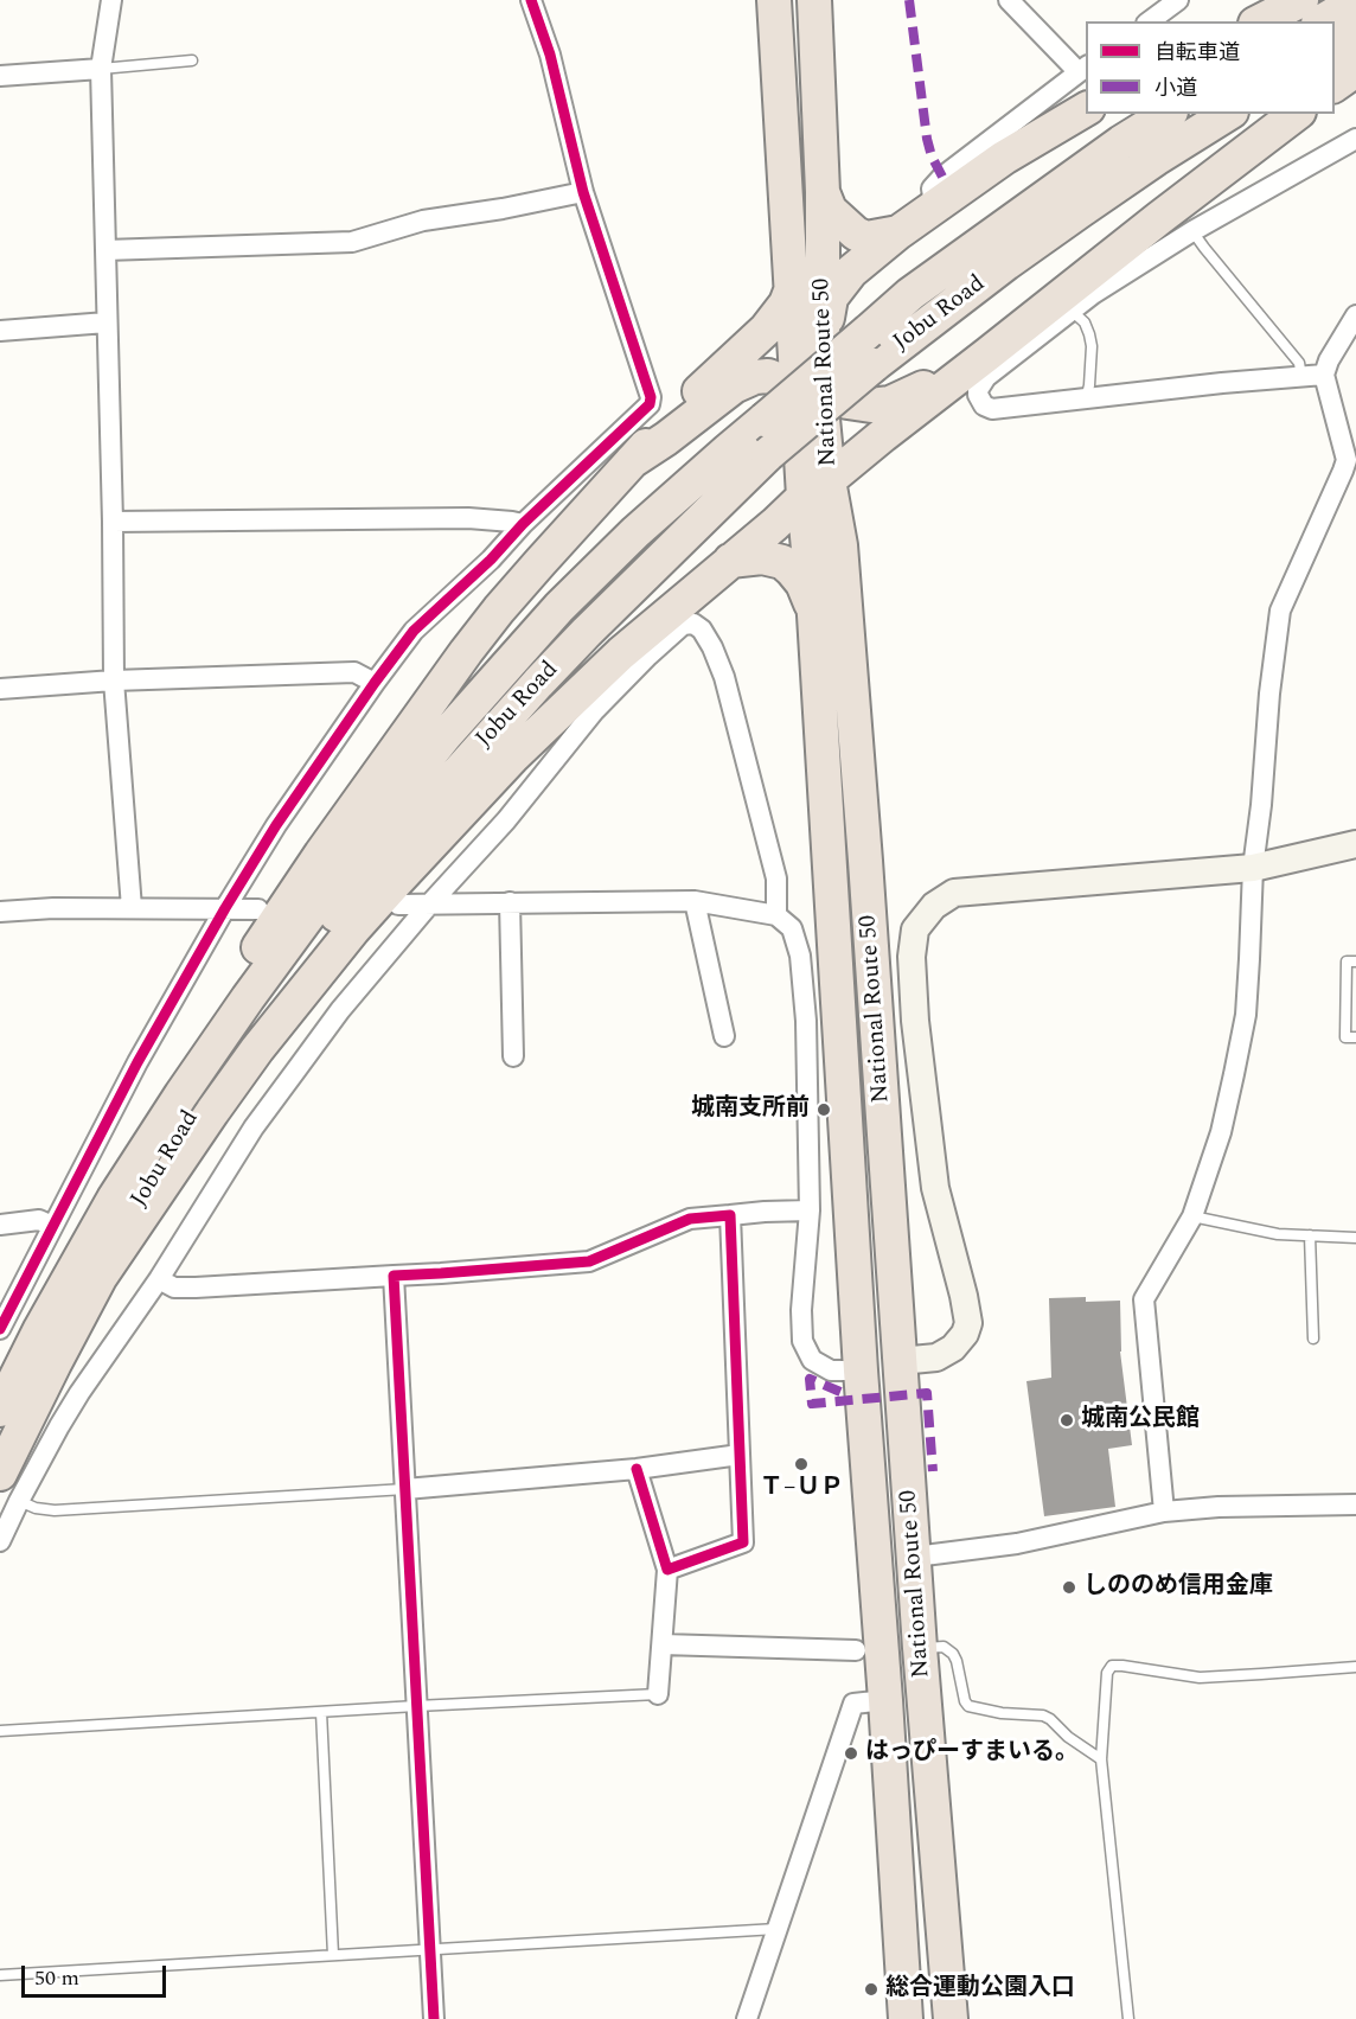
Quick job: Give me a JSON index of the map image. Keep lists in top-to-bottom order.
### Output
{
  "streets": {
    "highway": ["Jobu Road", "National Route 50"]
  },
  "places": [
    "城南支所前",
    "城南公民館",
    "Ｔ−ＵＰ",
    "しののめ信用金庫",
    "はっぴーすまいる。",
    "総合運動公園入口"
  ],
  "legend": ["自転車道", "小道"],
  "scale_bar": "50 m"
}
